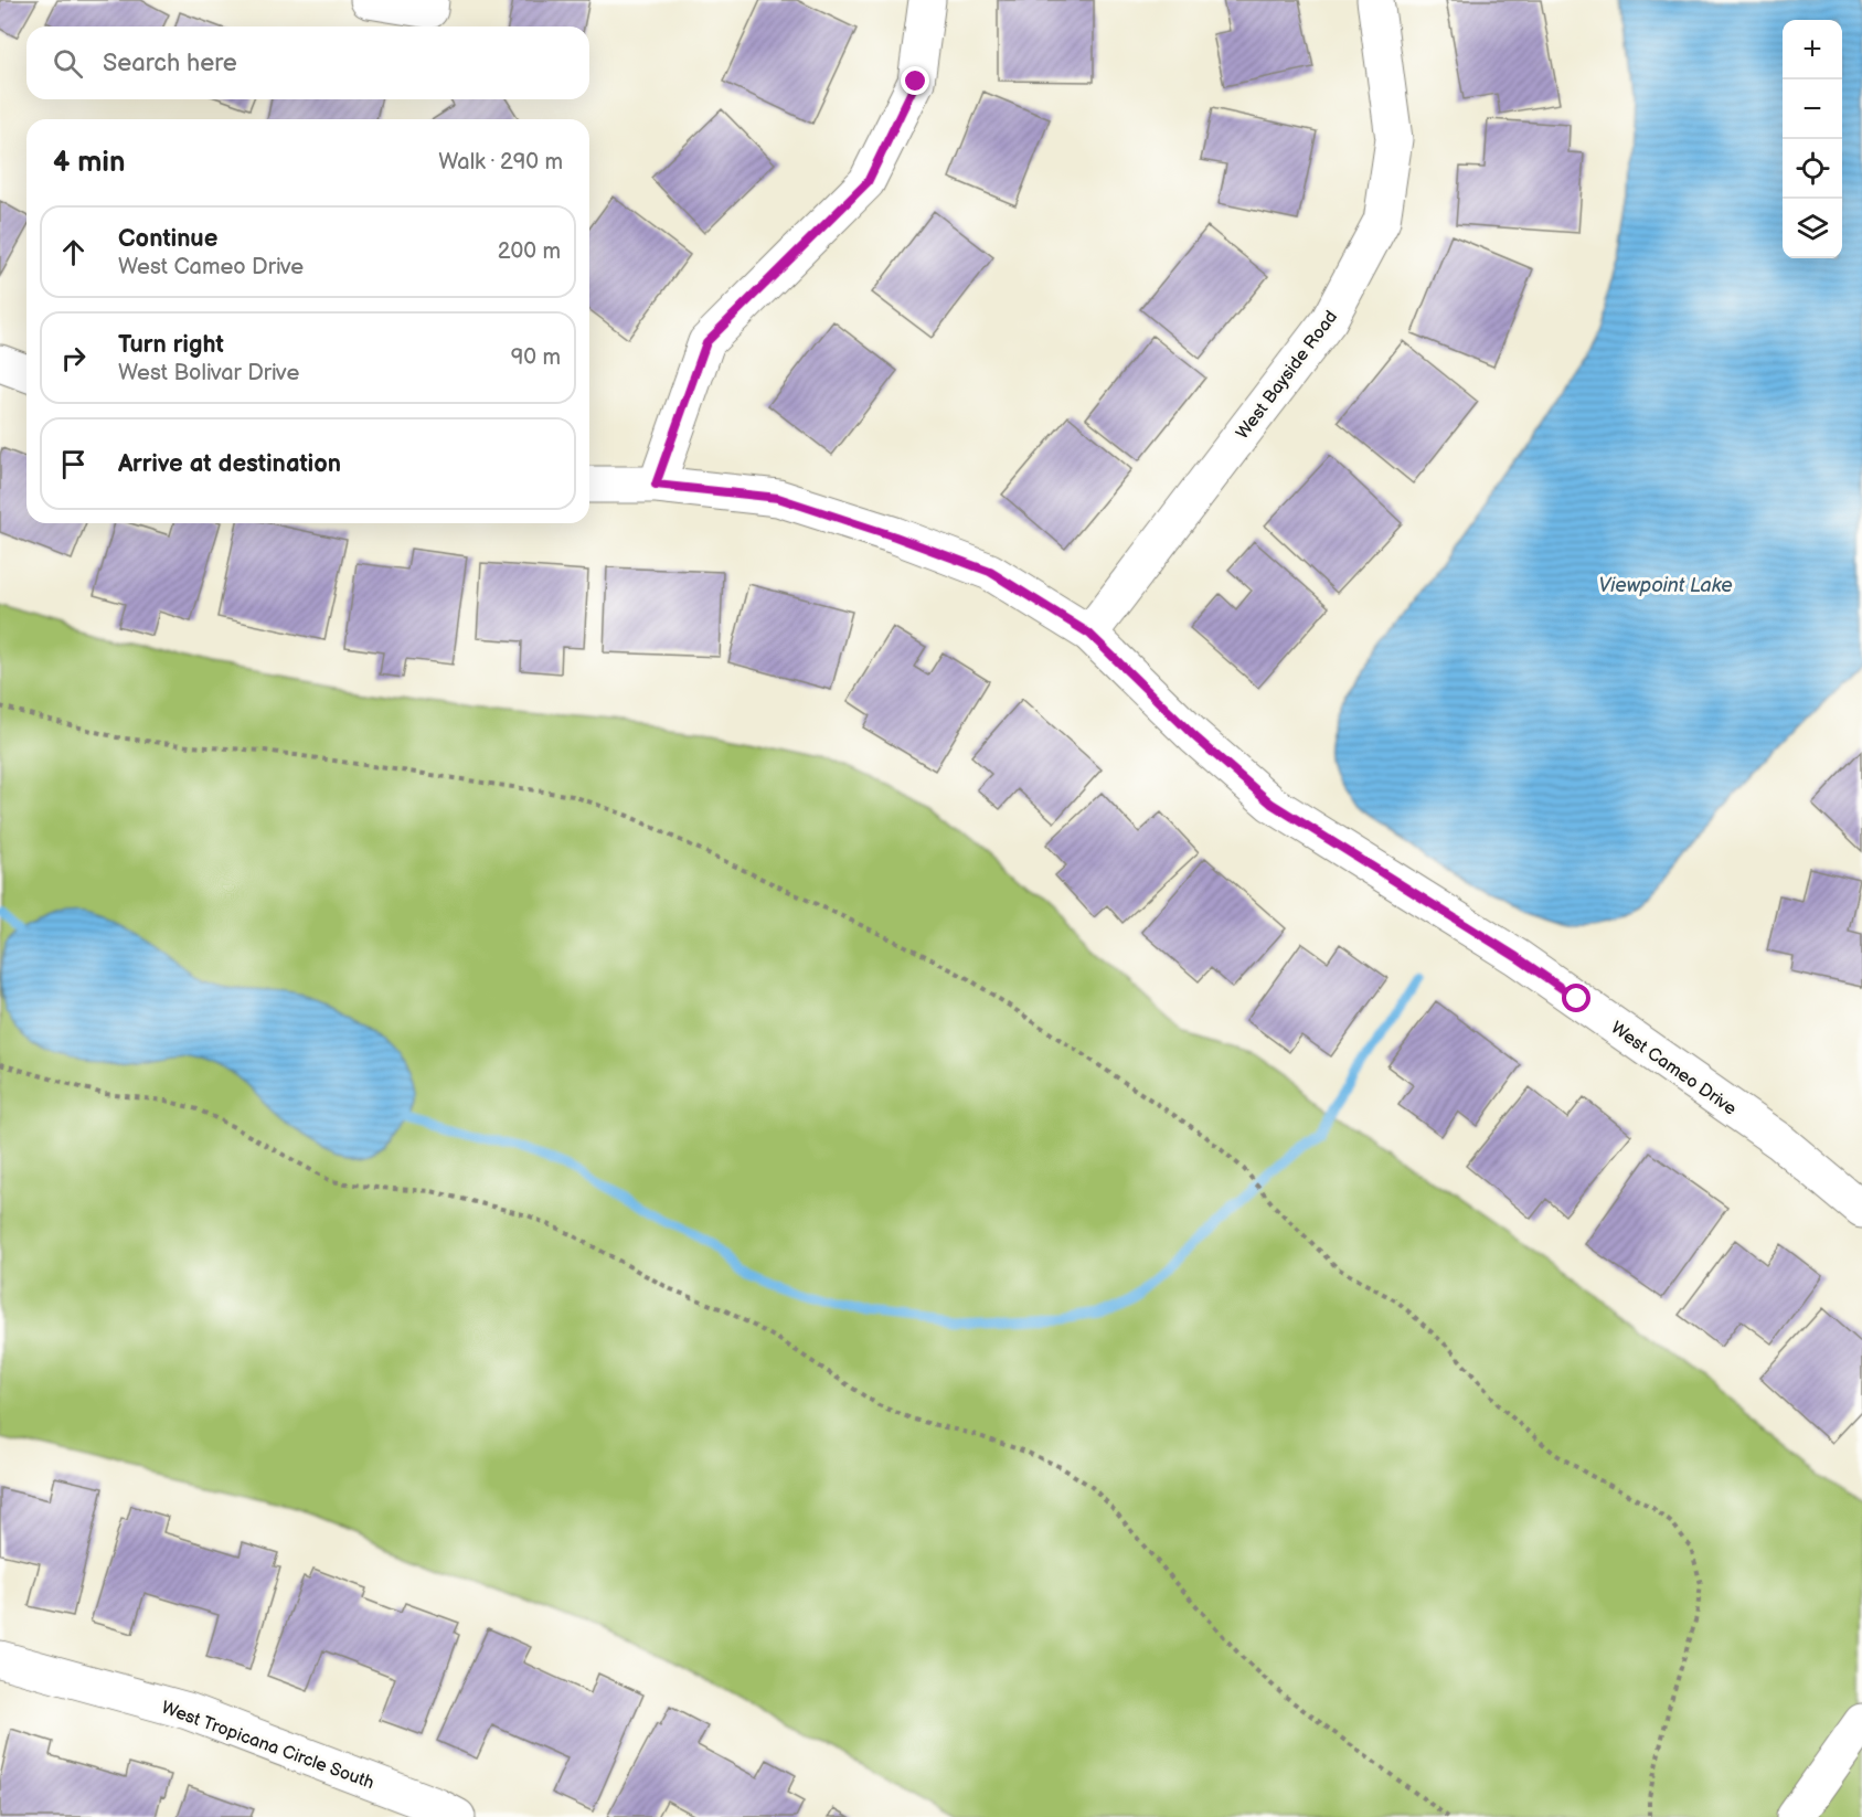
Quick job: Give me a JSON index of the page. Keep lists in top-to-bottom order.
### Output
{
  "streets": {
    "street": ["West Bayside Road", "West Cameo Drive", "West Tropicana Circle South"]
  },
  "crossings": [
    ["West Bayside Road", "West Cameo Drive"]
  ],
  "water": ["Viewpoint Lake"],
  "page": {
    "map_buttons": ["+", "−"],
    "search": "Search here",
    "heading": ["4 min", "Walk · 290 m"],
    "list": [
      ["Continue", "West Cameo Drive", "200 m"],
      ["Turn right", "West Bolivar Drive", "90 m"],
      "Arrive at destination"
    ]
  }
}
